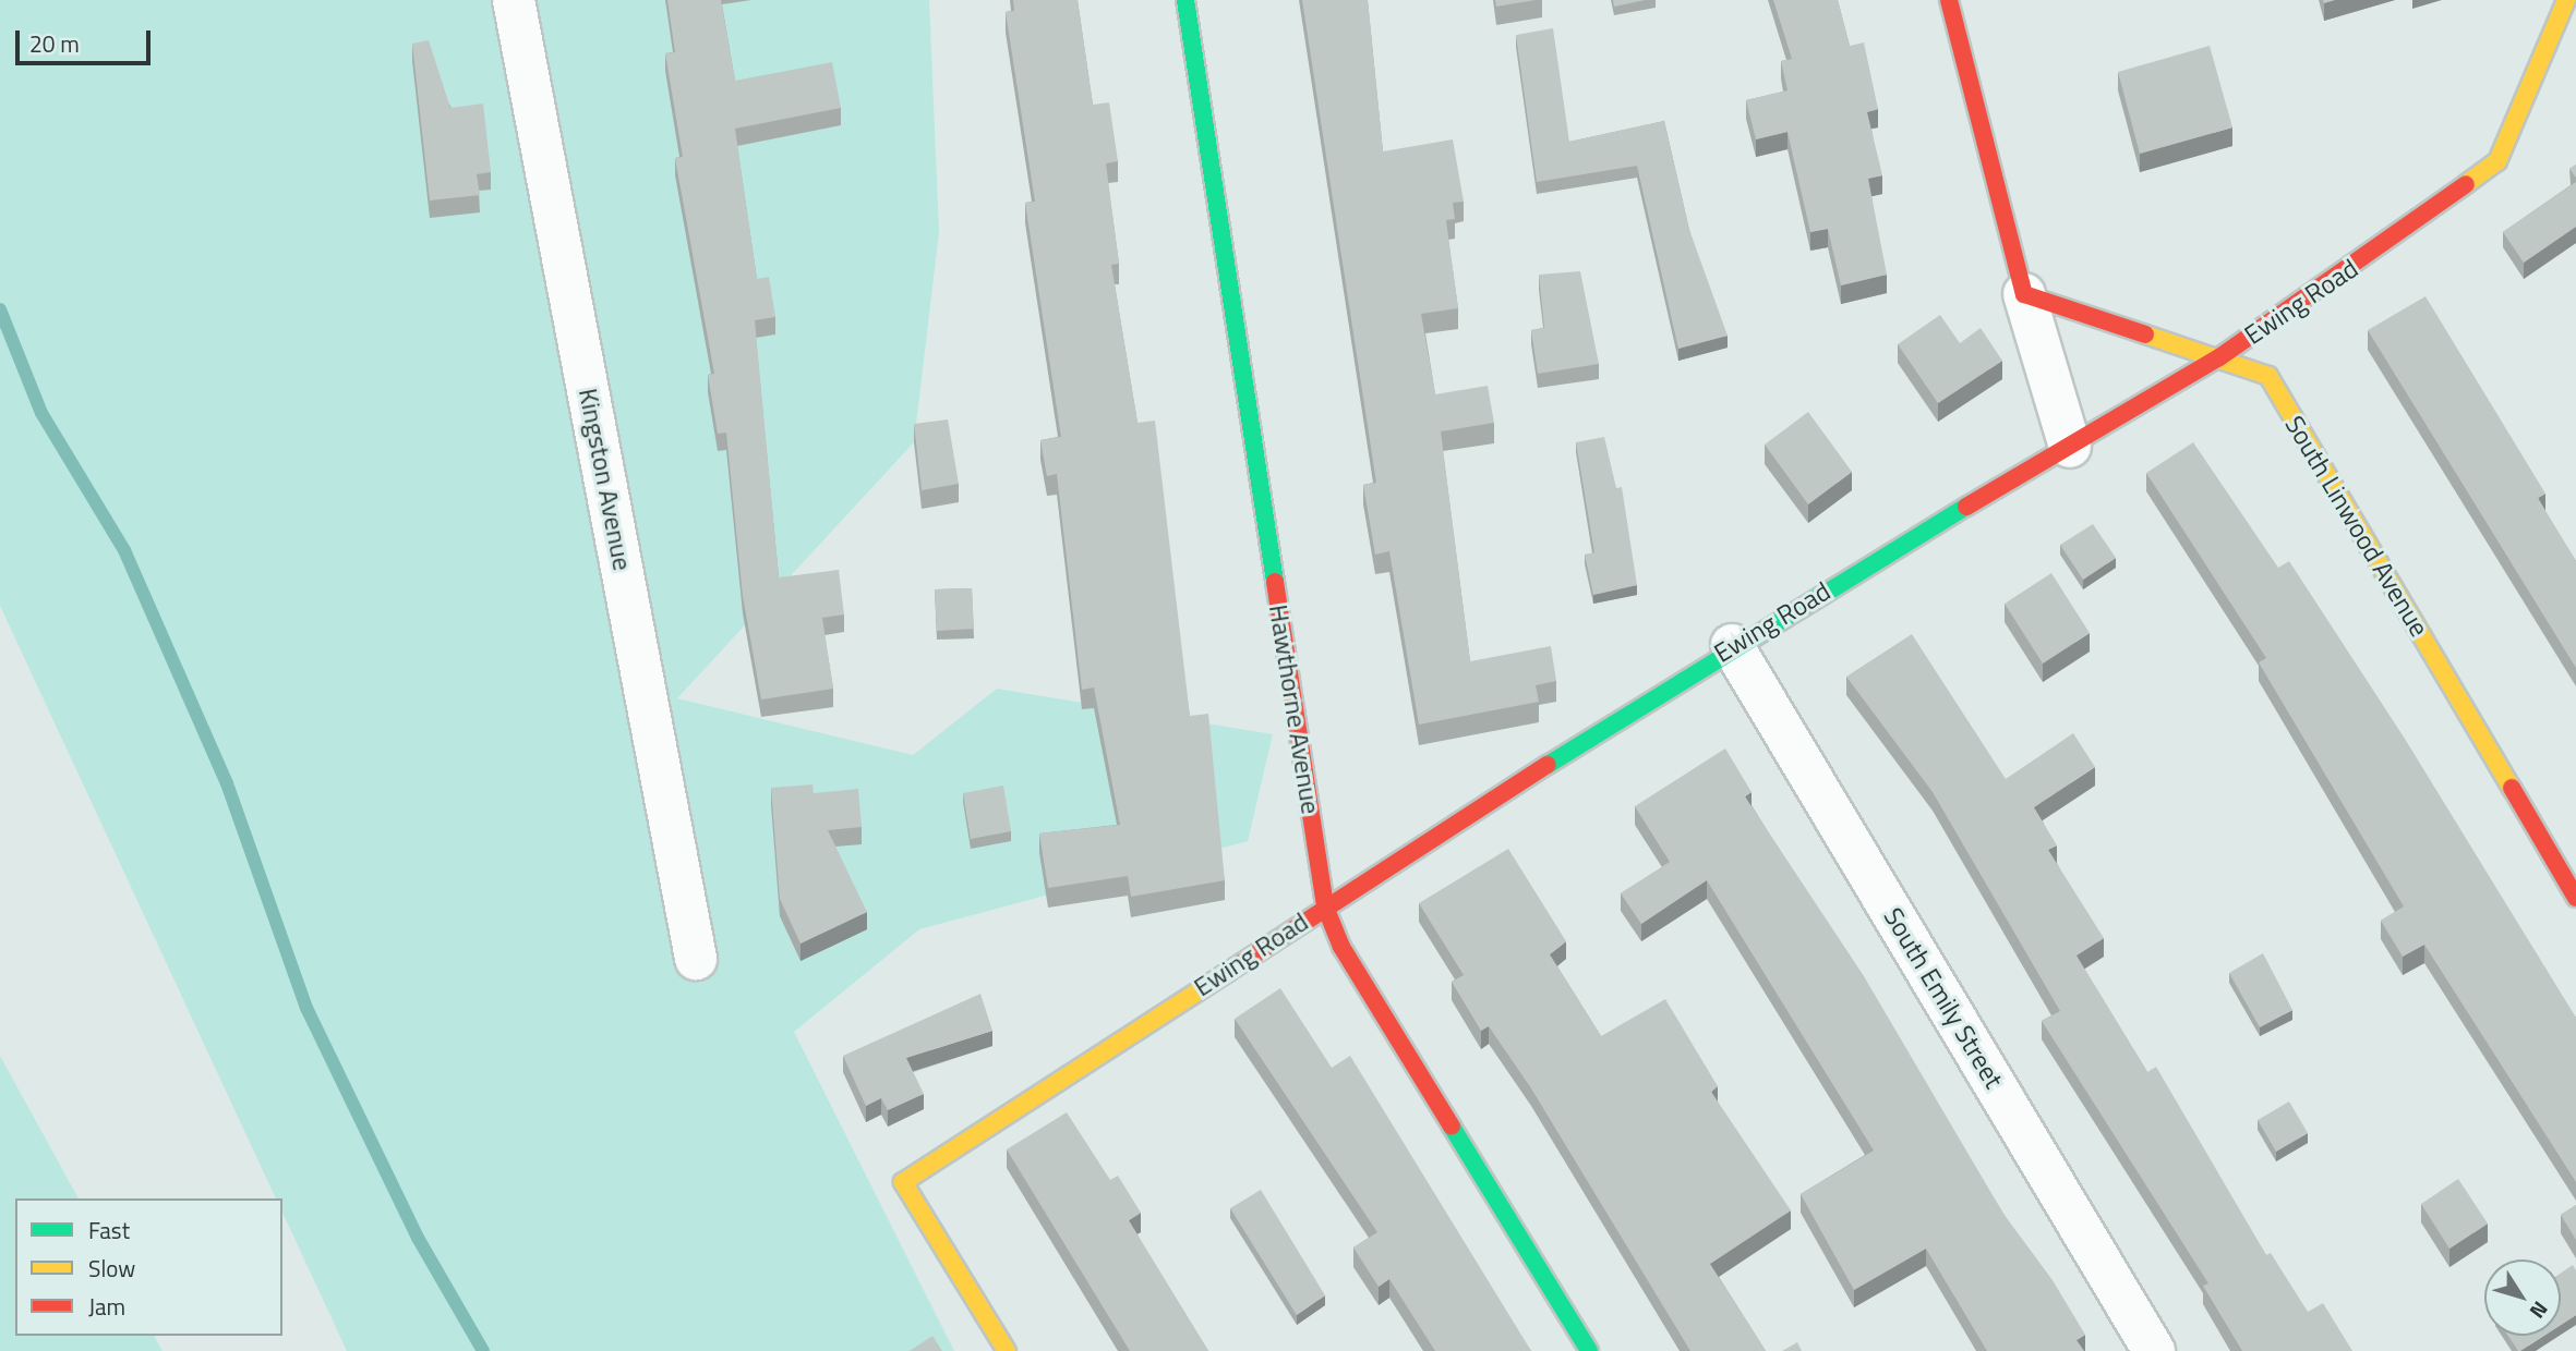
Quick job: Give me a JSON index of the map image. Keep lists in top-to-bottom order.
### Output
{
  "streets": {
    "street": [
      "Ewing Road",
      "Kingston Avenue",
      "South Linwood Avenue",
      "Hawthorne Avenue",
      "South Emily Street"
    ]
  },
  "crossings": [
    ["Ewing Road", "South Linwood Avenue"],
    ["Ewing Road", "Hawthorne Avenue"],
    ["Ewing Road", "South Emily Street"]
  ],
  "legend": ["Fast", "Slow", "Jam"],
  "scale_bar": "20 m",
  "north": "bottom right"
}
